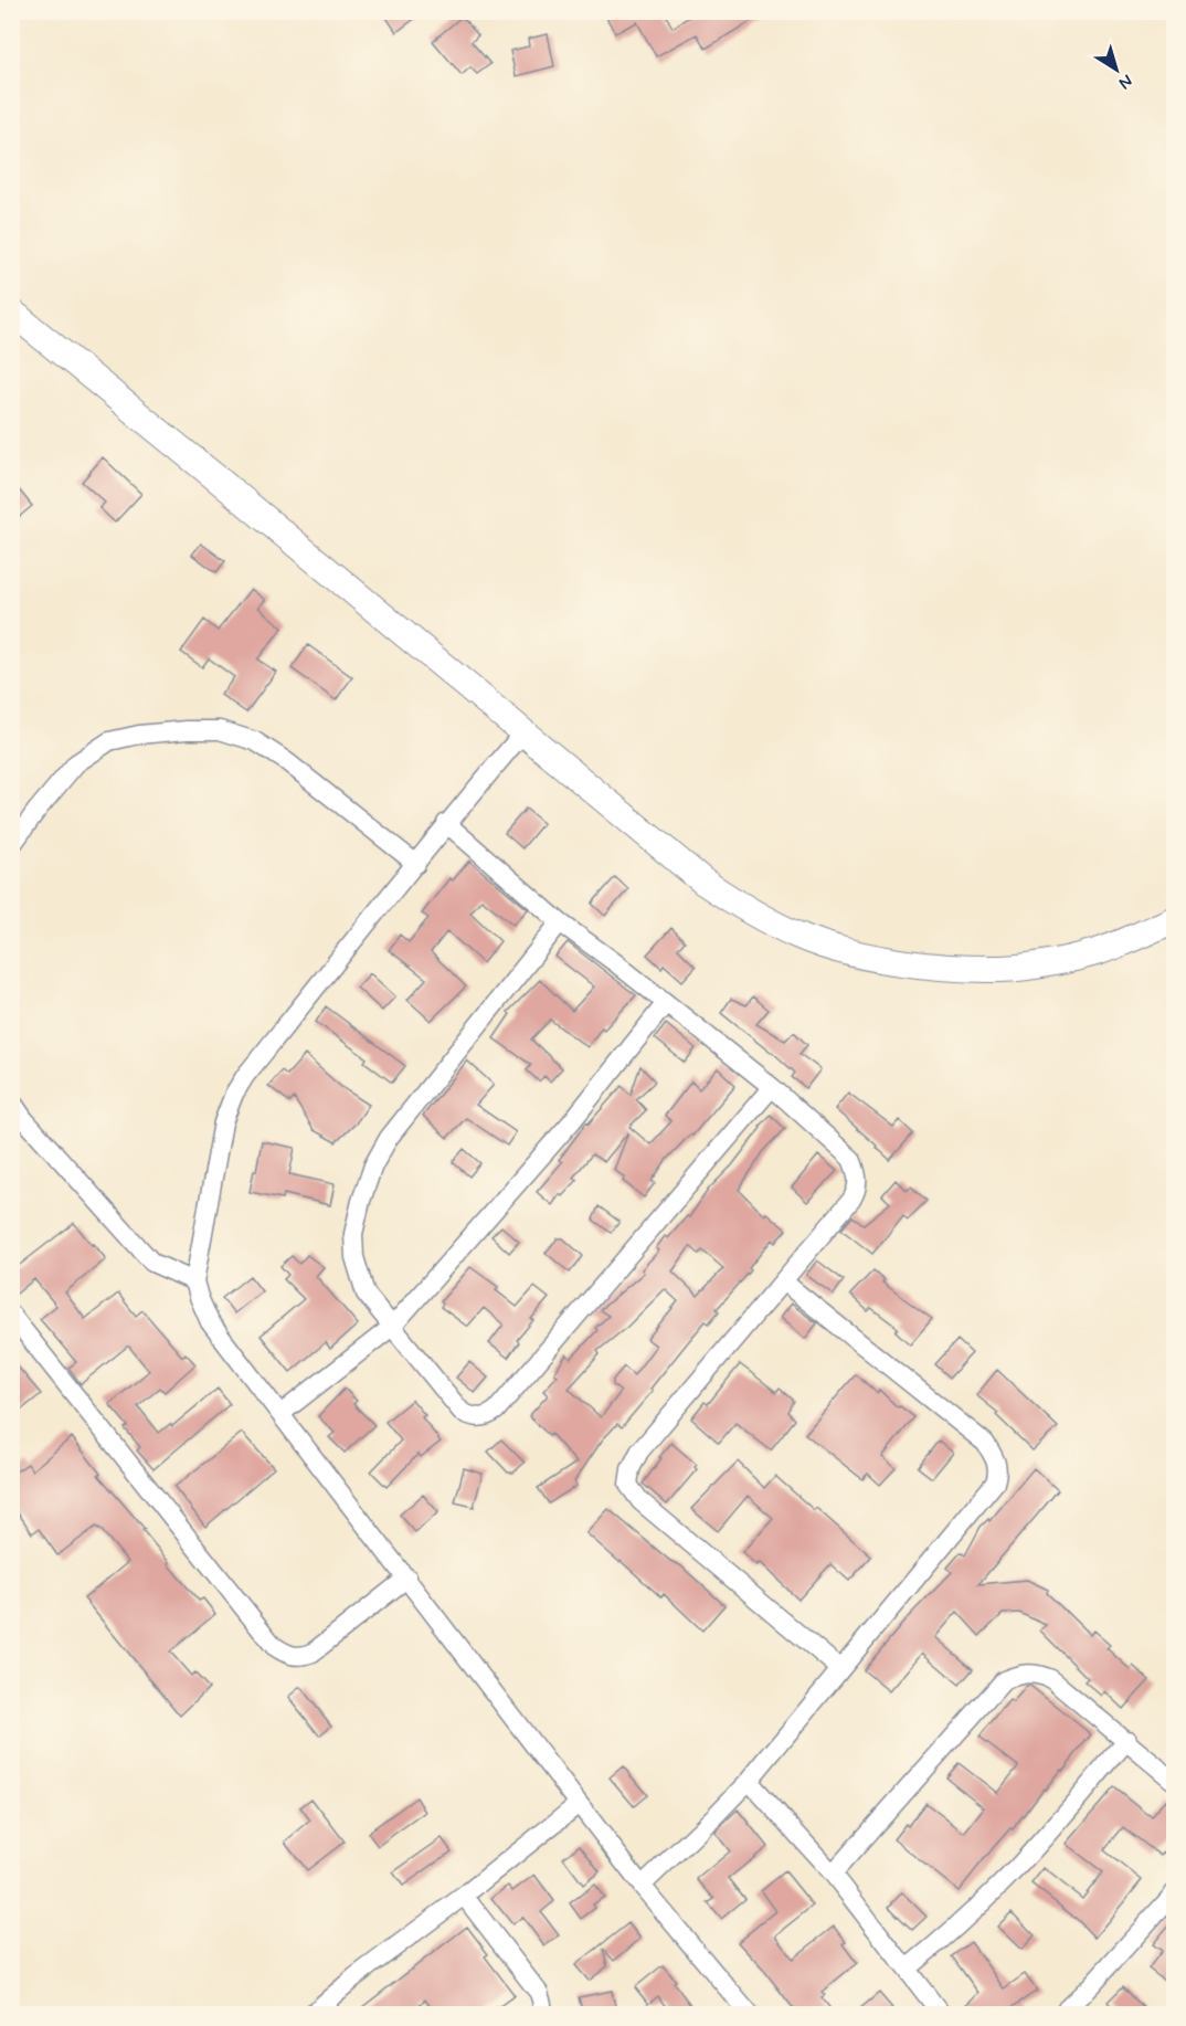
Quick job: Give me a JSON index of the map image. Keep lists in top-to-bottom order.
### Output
{
  "north": "bottom right"
}
